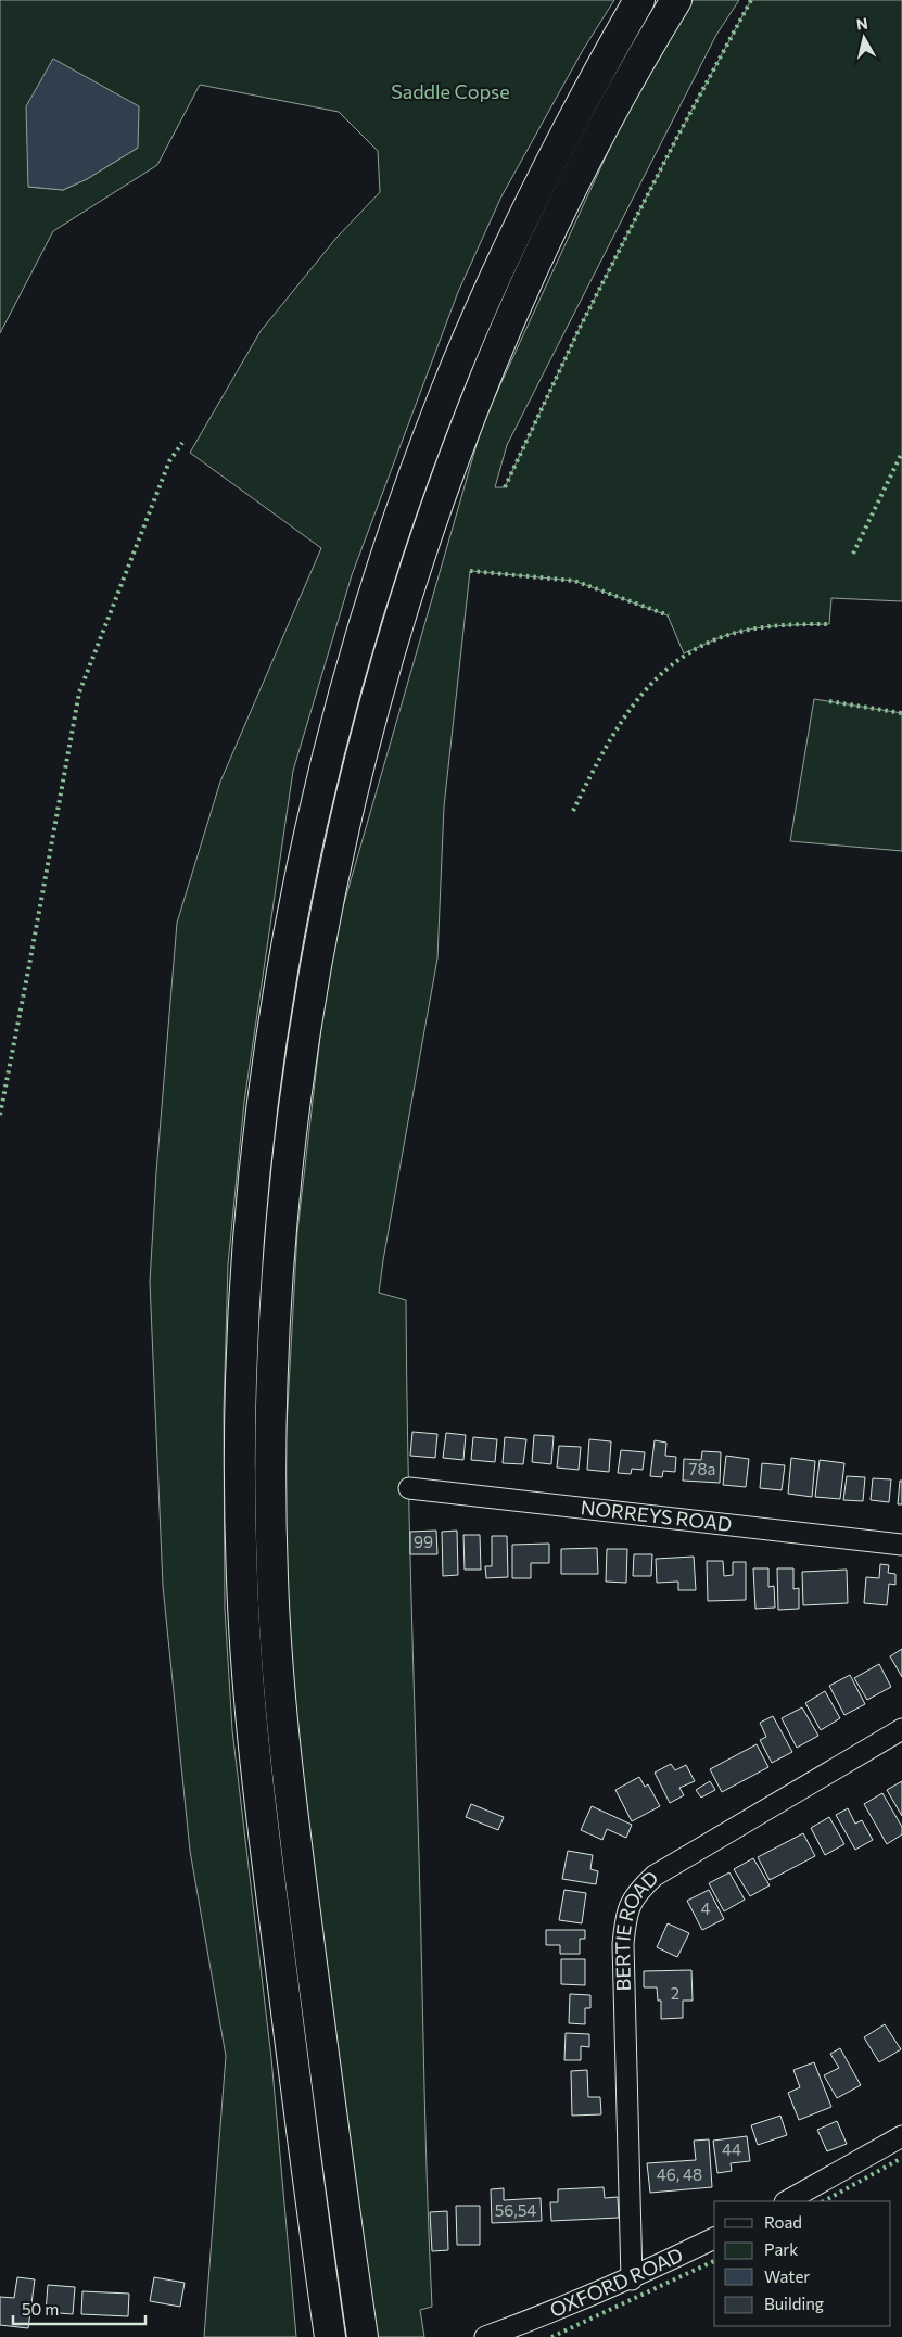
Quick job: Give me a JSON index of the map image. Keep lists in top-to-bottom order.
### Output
{
  "streets": {
    "street": ["NORREYS ROAD", "BERTIE ROAD", "OXFORD ROAD"]
  },
  "crossings": [
    ["BERTIE ROAD", "OXFORD ROAD"]
  ],
  "parks": ["Saddle Copse"],
  "house_numbers": [
    "78a",
    "99",
    "4",
    "2",
    "44",
    "46, 48",
    "56,54"
  ],
  "legend": [
    "Road",
    "Park",
    "Water",
    "Building"
  ],
  "scale_bar": "50 m",
  "north": "top"
}
